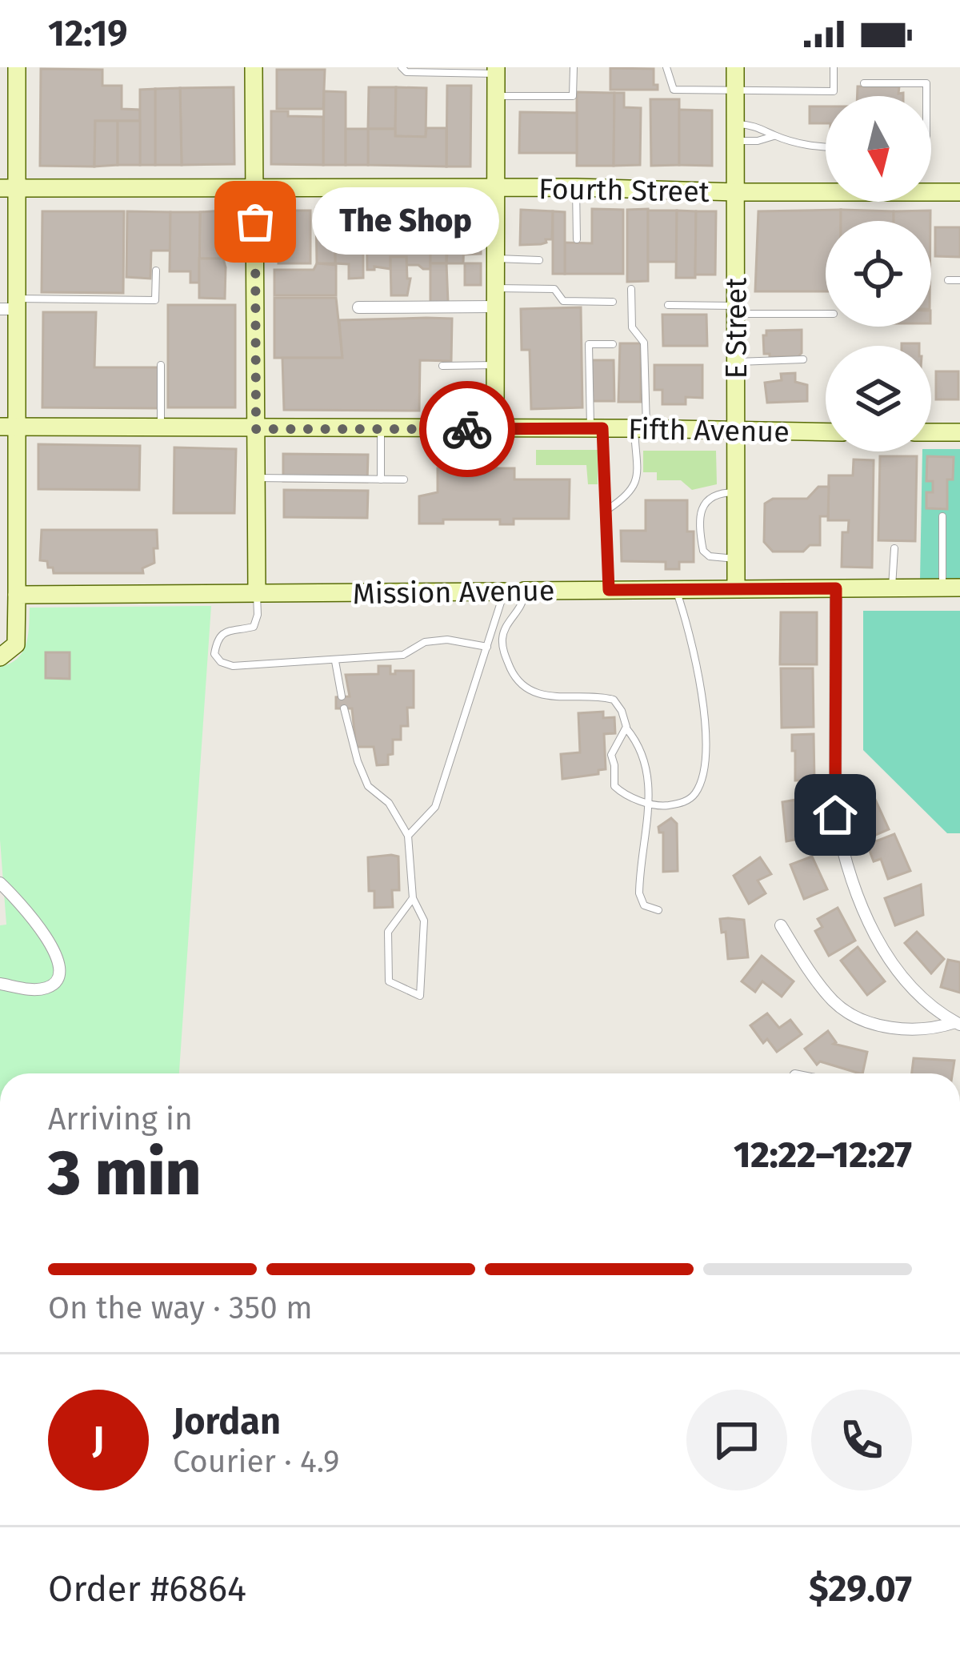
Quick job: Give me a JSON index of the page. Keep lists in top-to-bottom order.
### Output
{
  "streets": {
    "street": [
      "Fourth Street",
      "E Street",
      "Fifth Avenue",
      "Mission Avenue"
    ]
  },
  "crossings": [
    ["Fourth Street", "E Street"],
    ["E Street", "Fifth Avenue"],
    ["E Street", "Mission Avenue"]
  ],
  "places": ["The Shop"],
  "north": "bottom",
  "page": {
    "status": "12:19",
    "bubble": "The Shop",
    "heading": ["3 min", "Arriving in", "12:22–12:27"],
    "panel": [
      "Jordan",
      "Courier · 4.9",
      "Order #6864",
      "$29.07"
    ],
    "bar": "On the way · 350 m",
    "round": "J"
  }
}
